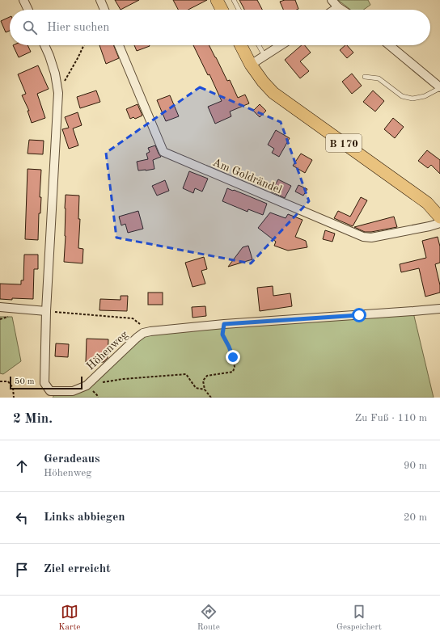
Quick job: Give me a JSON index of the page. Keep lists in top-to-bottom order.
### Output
{
  "streets": {
    "main road": ["B 170"],
    "street": ["Am Goldrändel", "Höhenweg"]
  },
  "scale_bar": "50 m",
  "page": {
    "search": "Hier suchen",
    "scale": "50 m",
    "heading": ["2 Min.", "Zu Fuß · 110 m"],
    "list": [
      ["Geradeaus", "Höhenweg", "90 m"],
      ["Links abbiegen", "20 m"],
      "Ziel erreicht"
    ],
    "nav": ["Karte", "Route", "Gespeichert"]
  }
}
